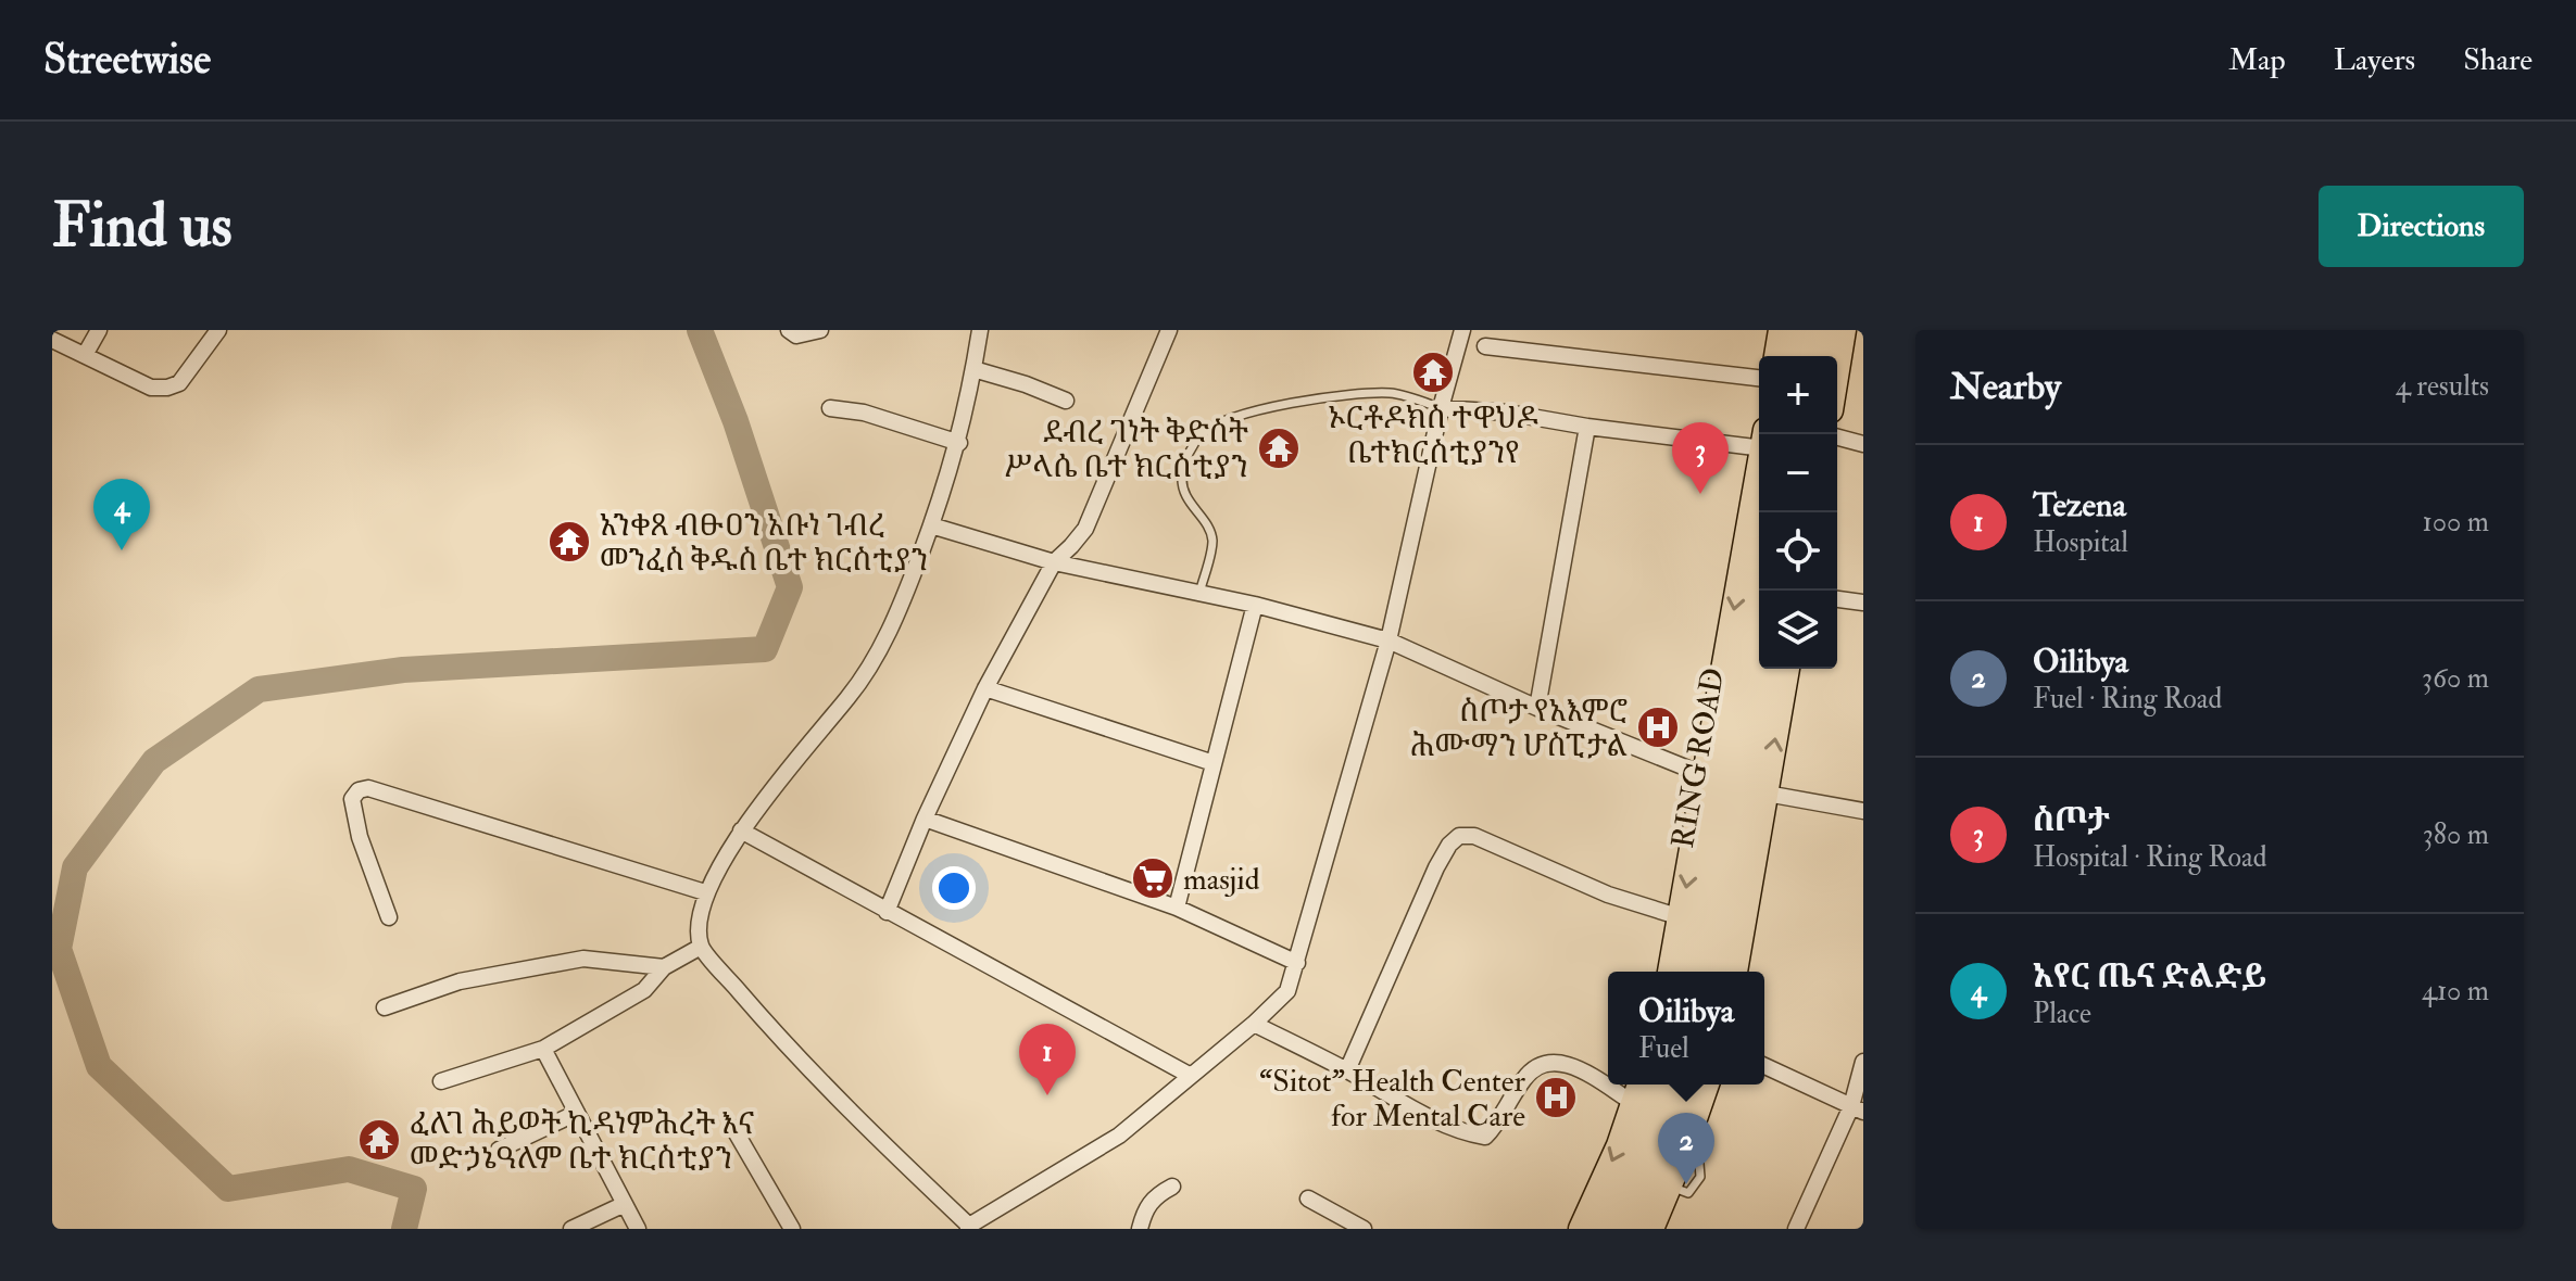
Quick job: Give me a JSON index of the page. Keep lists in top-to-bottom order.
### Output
{
  "streets": {
    "highway": ["RING ROAD"]
  },
  "places": {
    "temple": [
      "ኦርቶዶክስ ተዋህዶ ቤተክርስቲያንየ",
      "ደብረ ገነት ቅድስት ሥላሴ ቤተ ክርስቲያን",
      "አንቀጸ ብፁዐን አቡነ ገብረ መንፈስ ቅዱስ ቤተ ክርስቲያን",
      "ፈለገ ሕይወት ኪዳነምሕረት እና መድኃኔዓለም ቤተ ክርስቲያን"
    ],
    "hospital": ["ስጦታ የአእምሮ ሕሙማን ሆስፒታል", "“Sitot” Health Center for Mental Care"],
    "supermarket": ["masjid"]
  },
  "page": {
    "header": "Streetwise",
    "nav": ["Map", "Layers", "Share"],
    "buttons": "Directions",
    "title": "Find us",
    "heading": ["Nearby", "4 results"],
    "map_buttons": ["+", "−"],
    "pins": [
      "3",
      "4",
      "1",
      "2"
    ],
    "list": [
      {
        "mark": "1",
        "name": "Tezena",
        "note": "Hospital",
        "value": "100 m"
      },
      {
        "mark": "2",
        "name": "Oilibya",
        "note": "Fuel · Ring Road",
        "value": "360 m"
      },
      {
        "mark": "3",
        "name": "ስጦታ",
        "note": "Hospital · Ring Road",
        "value": "380 m"
      },
      {
        "mark": "4",
        "name": "አየር ጤና ድልድይ",
        "note": "Place",
        "value": "410 m"
      }
    ],
    "popup": ["Oilibya", "Fuel"]
  }
}
